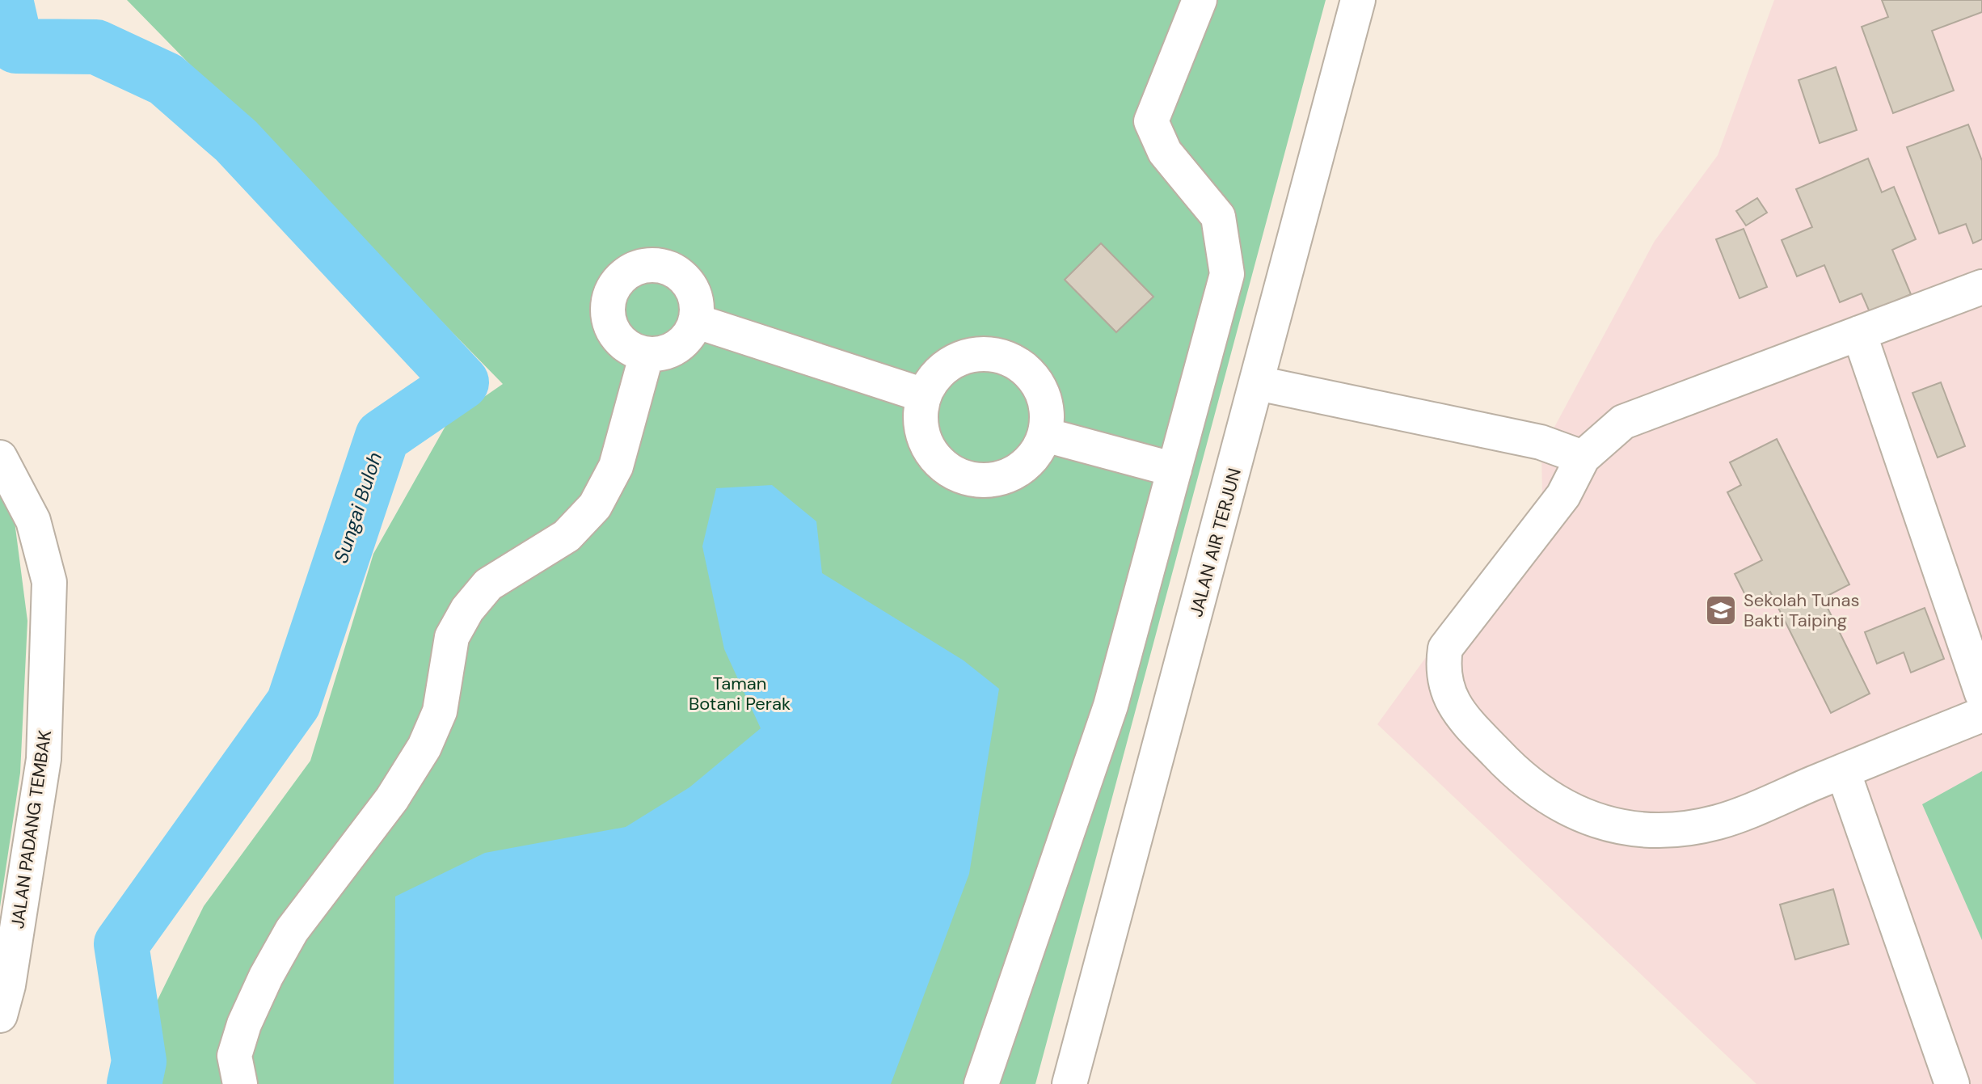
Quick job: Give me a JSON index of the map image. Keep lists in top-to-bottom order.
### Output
{
  "streets": {
    "street": ["JALAN AIR TERJUN", "JALAN PADANG TEMBAK"]
  },
  "water": ["Sungai Buloh"],
  "parks": ["Taman Botani Perak"],
  "places": {
    "school or university": ["Sekolah Tunas Bakti Taiping"]
  }
}
